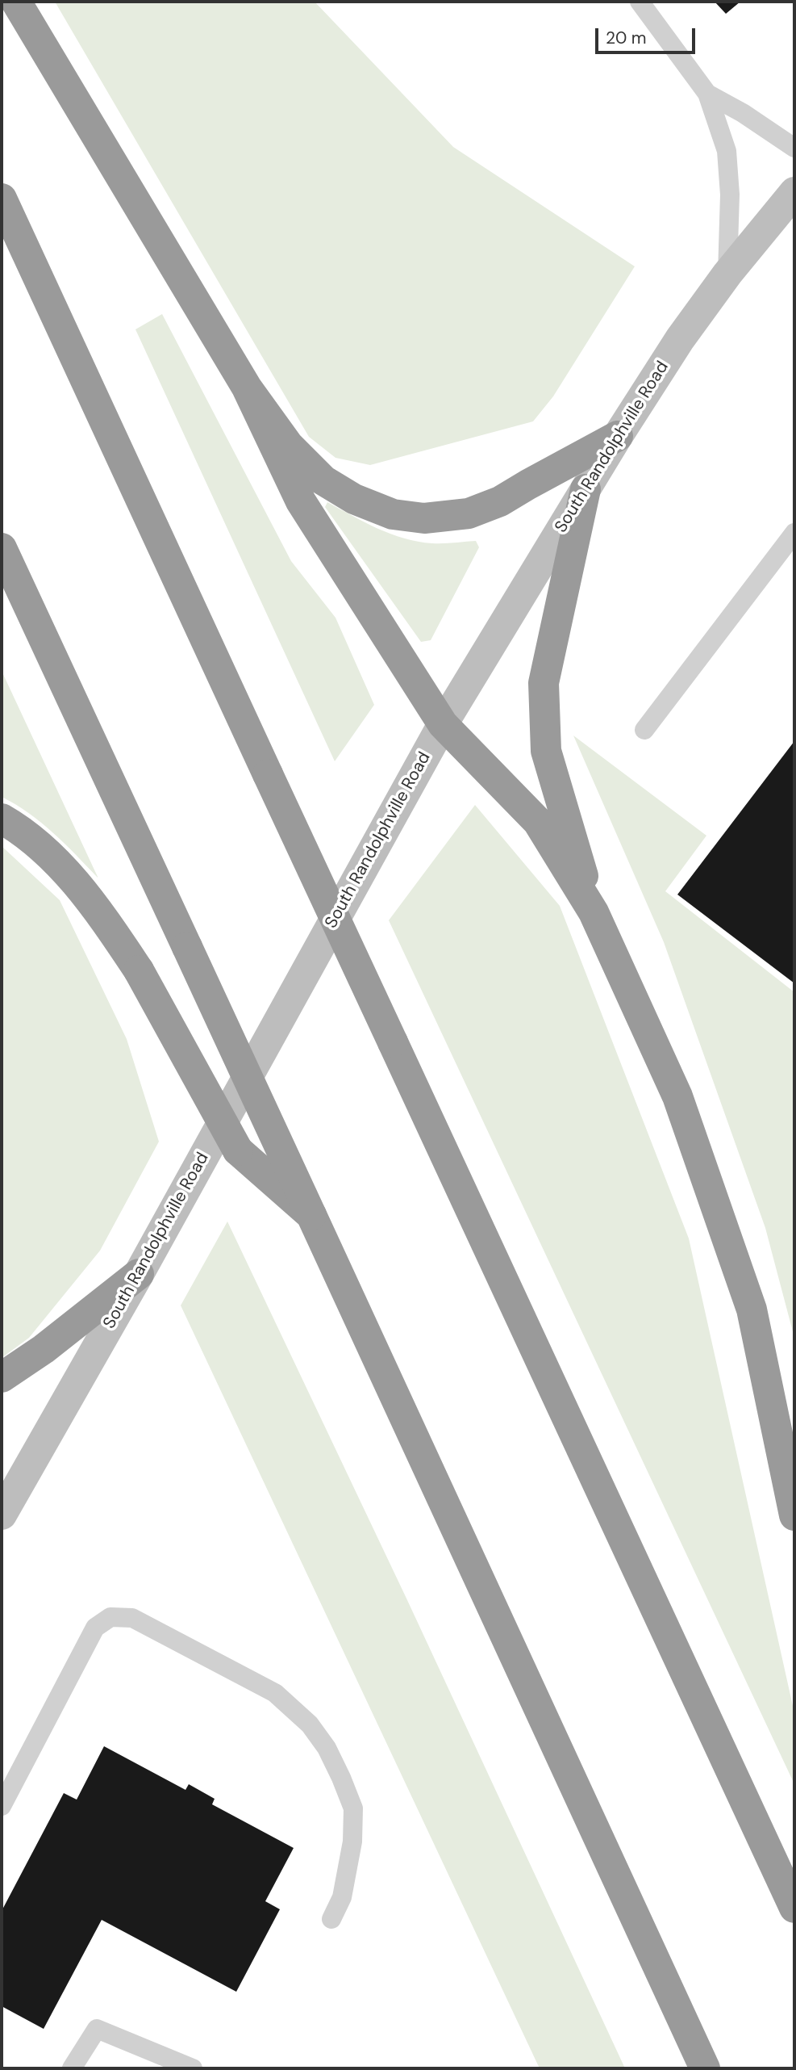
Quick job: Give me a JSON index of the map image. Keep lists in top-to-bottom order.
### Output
{
  "streets": {
    "main road": ["South Randolphville Road"]
  },
  "scale_bar": "20 m"
}
